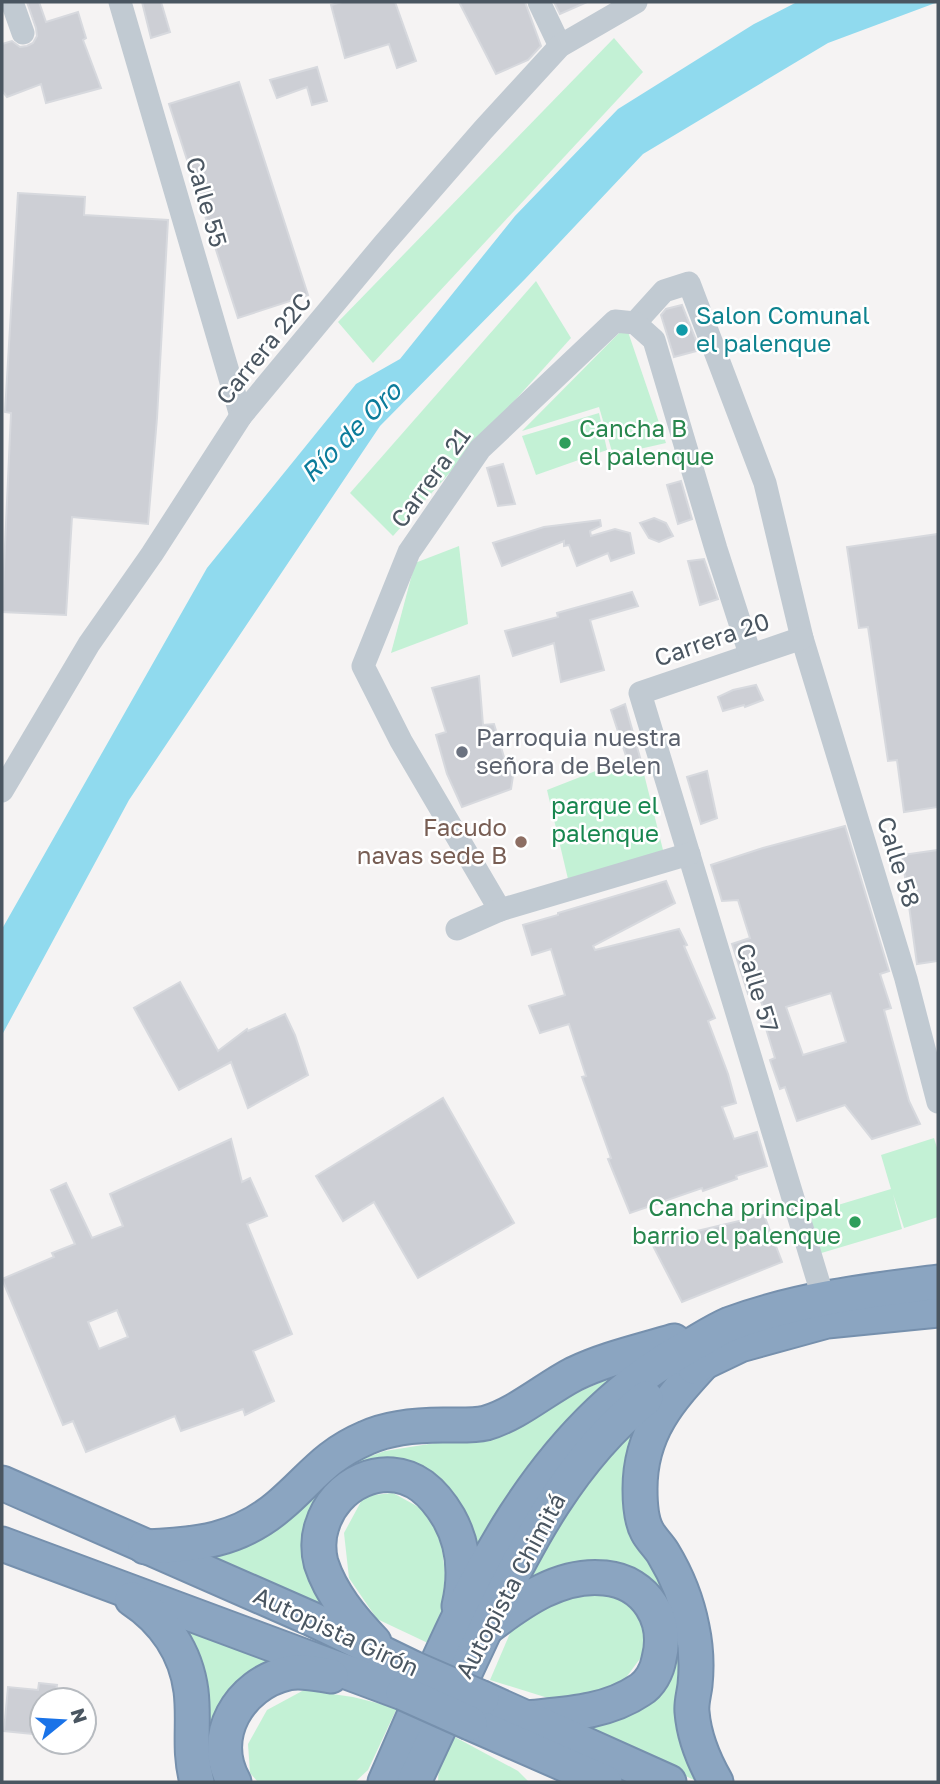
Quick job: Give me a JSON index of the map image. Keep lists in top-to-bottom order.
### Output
{
  "streets": {
    "highway": ["Autopista Chimitá", "Autopista Girón"],
    "street": [
      "Calle 55",
      "Carrera 22C",
      "Carrera 21",
      "Carrera 20",
      "Calle 58",
      "Calle 57"
    ]
  },
  "crossings": [
    ["Calle 55", "Carrera 22C"],
    ["Carrera 21", "Carrera 20"],
    ["Carrera 21", "Calle 58"],
    ["Carrera 20", "Calle 58"],
    ["Carrera 20", "Calle 57"],
    ["Calle 57", "Autopista Chimitá"],
    ["Autopista Chimitá", "Autopista Girón"]
  ],
  "water": ["Río de Oro"],
  "parks": ["parque el palenque"],
  "places": [
    "Salon Comunal el palenque",
    "Cancha B el palenque",
    "Parroquia nuestra señora de Belen",
    "Facudo navas sede B",
    "Cancha principal barrio el palenque"
  ],
  "north": "right"
}
